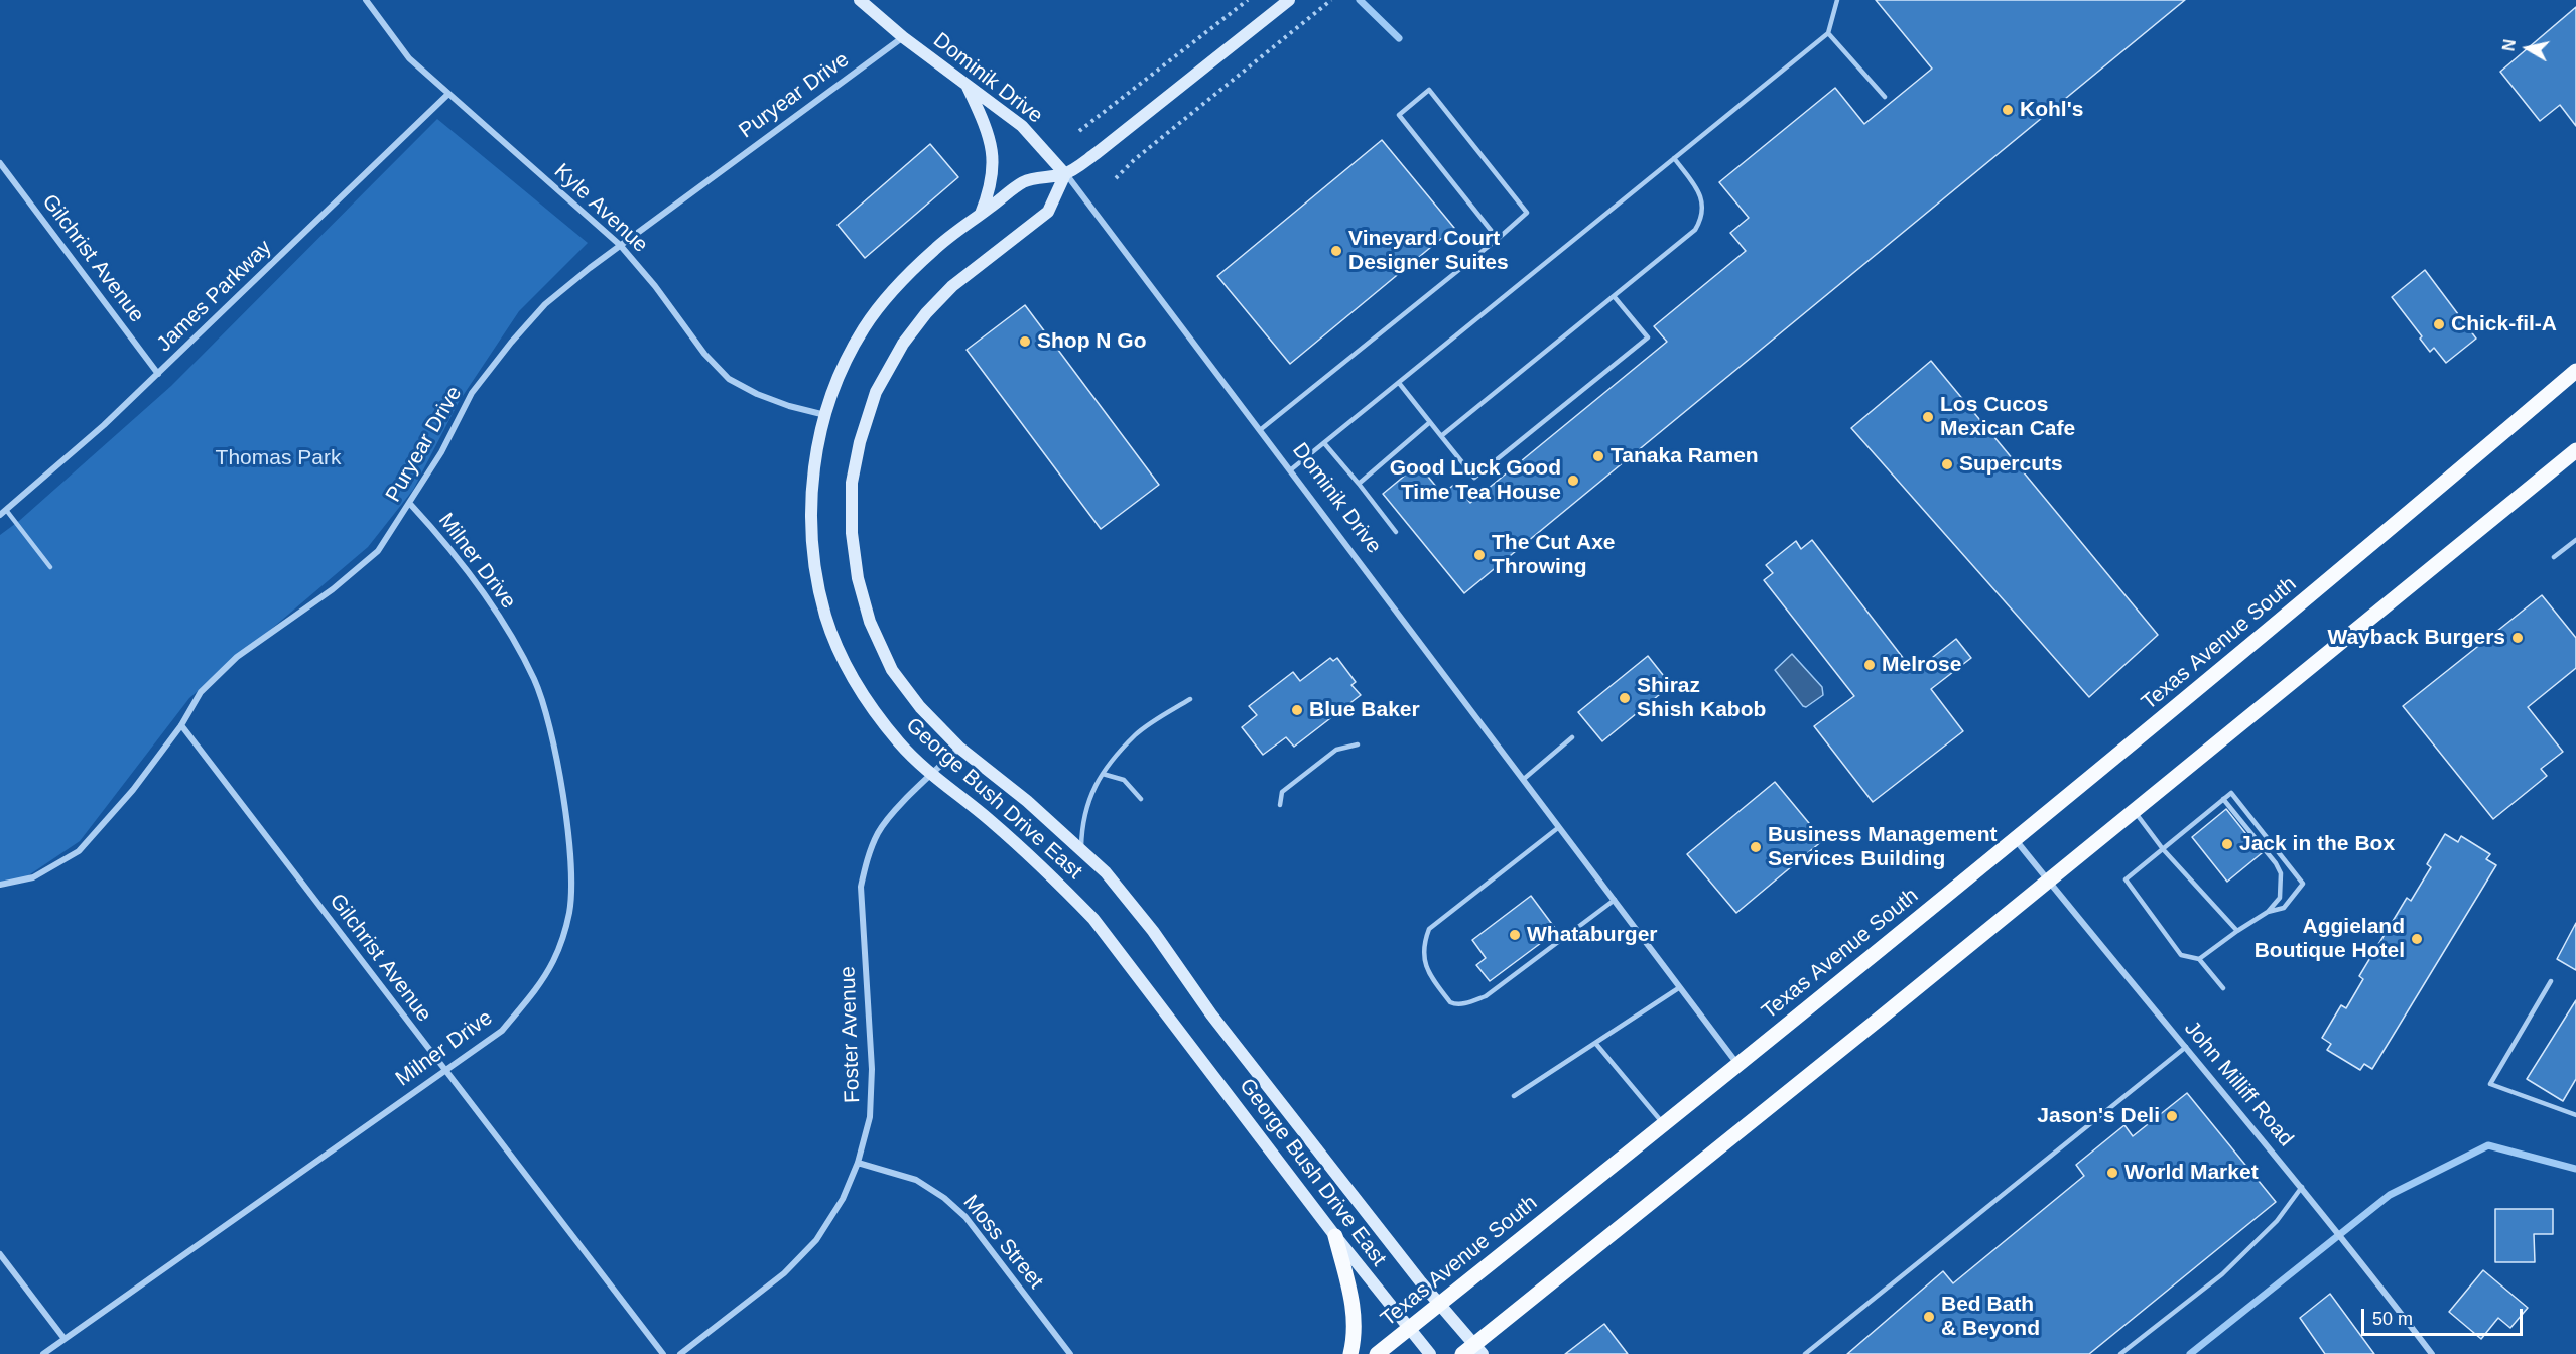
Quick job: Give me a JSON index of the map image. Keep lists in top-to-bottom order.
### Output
{
  "streets": {
    "main road": ["Texas Avenue South"],
    "street": [
      "Dominik Drive",
      "Puryear Drive",
      "Kyle Avenue",
      "Gilchrist Avenue",
      "James Parkway",
      "Milner Drive",
      "George Bush Drive East",
      "Foster Avenue",
      "John Milliff Road",
      "Moss Street"
    ]
  },
  "crossings": [
    ["Dominik Drive", "Puryear Drive"],
    ["Dominik Drive", "Texas Avenue South"],
    ["Dominik Drive", "George Bush Drive East"],
    ["Puryear Drive", "Kyle Avenue"],
    ["Puryear Drive", "Gilchrist Avenue"],
    ["Puryear Drive", "Milner Drive"],
    ["Kyle Avenue", "James Parkway"],
    ["Kyle Avenue", "George Bush Drive East"],
    ["Gilchrist Avenue", "James Parkway"],
    ["Gilchrist Avenue", "Milner Drive"],
    ["Texas Avenue South", "George Bush Drive East"],
    ["Texas Avenue South", "John Milliff Road"],
    ["George Bush Drive East", "Foster Avenue"],
    ["Foster Avenue", "Moss Street"]
  ],
  "parks": ["Thomas Park"],
  "places": [
    "Kohl's",
    "Vineyard Court Designer Suites",
    "Chick-fil-A",
    "Shop N Go",
    "Los Cucos Mexican Cafe",
    "Tanaka Ramen",
    "Supercuts",
    "Good Luck Good Time Tea House",
    "The Cut Axe Throwing",
    "Wayback Burgers",
    "Melrose",
    "Shiraz Shish Kabob",
    "Blue Baker",
    "Jack in the Box",
    "Business Management Services Building",
    "Whataburger",
    "Aggieland Boutique Hotel",
    "Jason's Deli",
    "World Market",
    "Bed Bath & Beyond"
  ],
  "scale_bar": "50 m",
  "north": "left"
}
